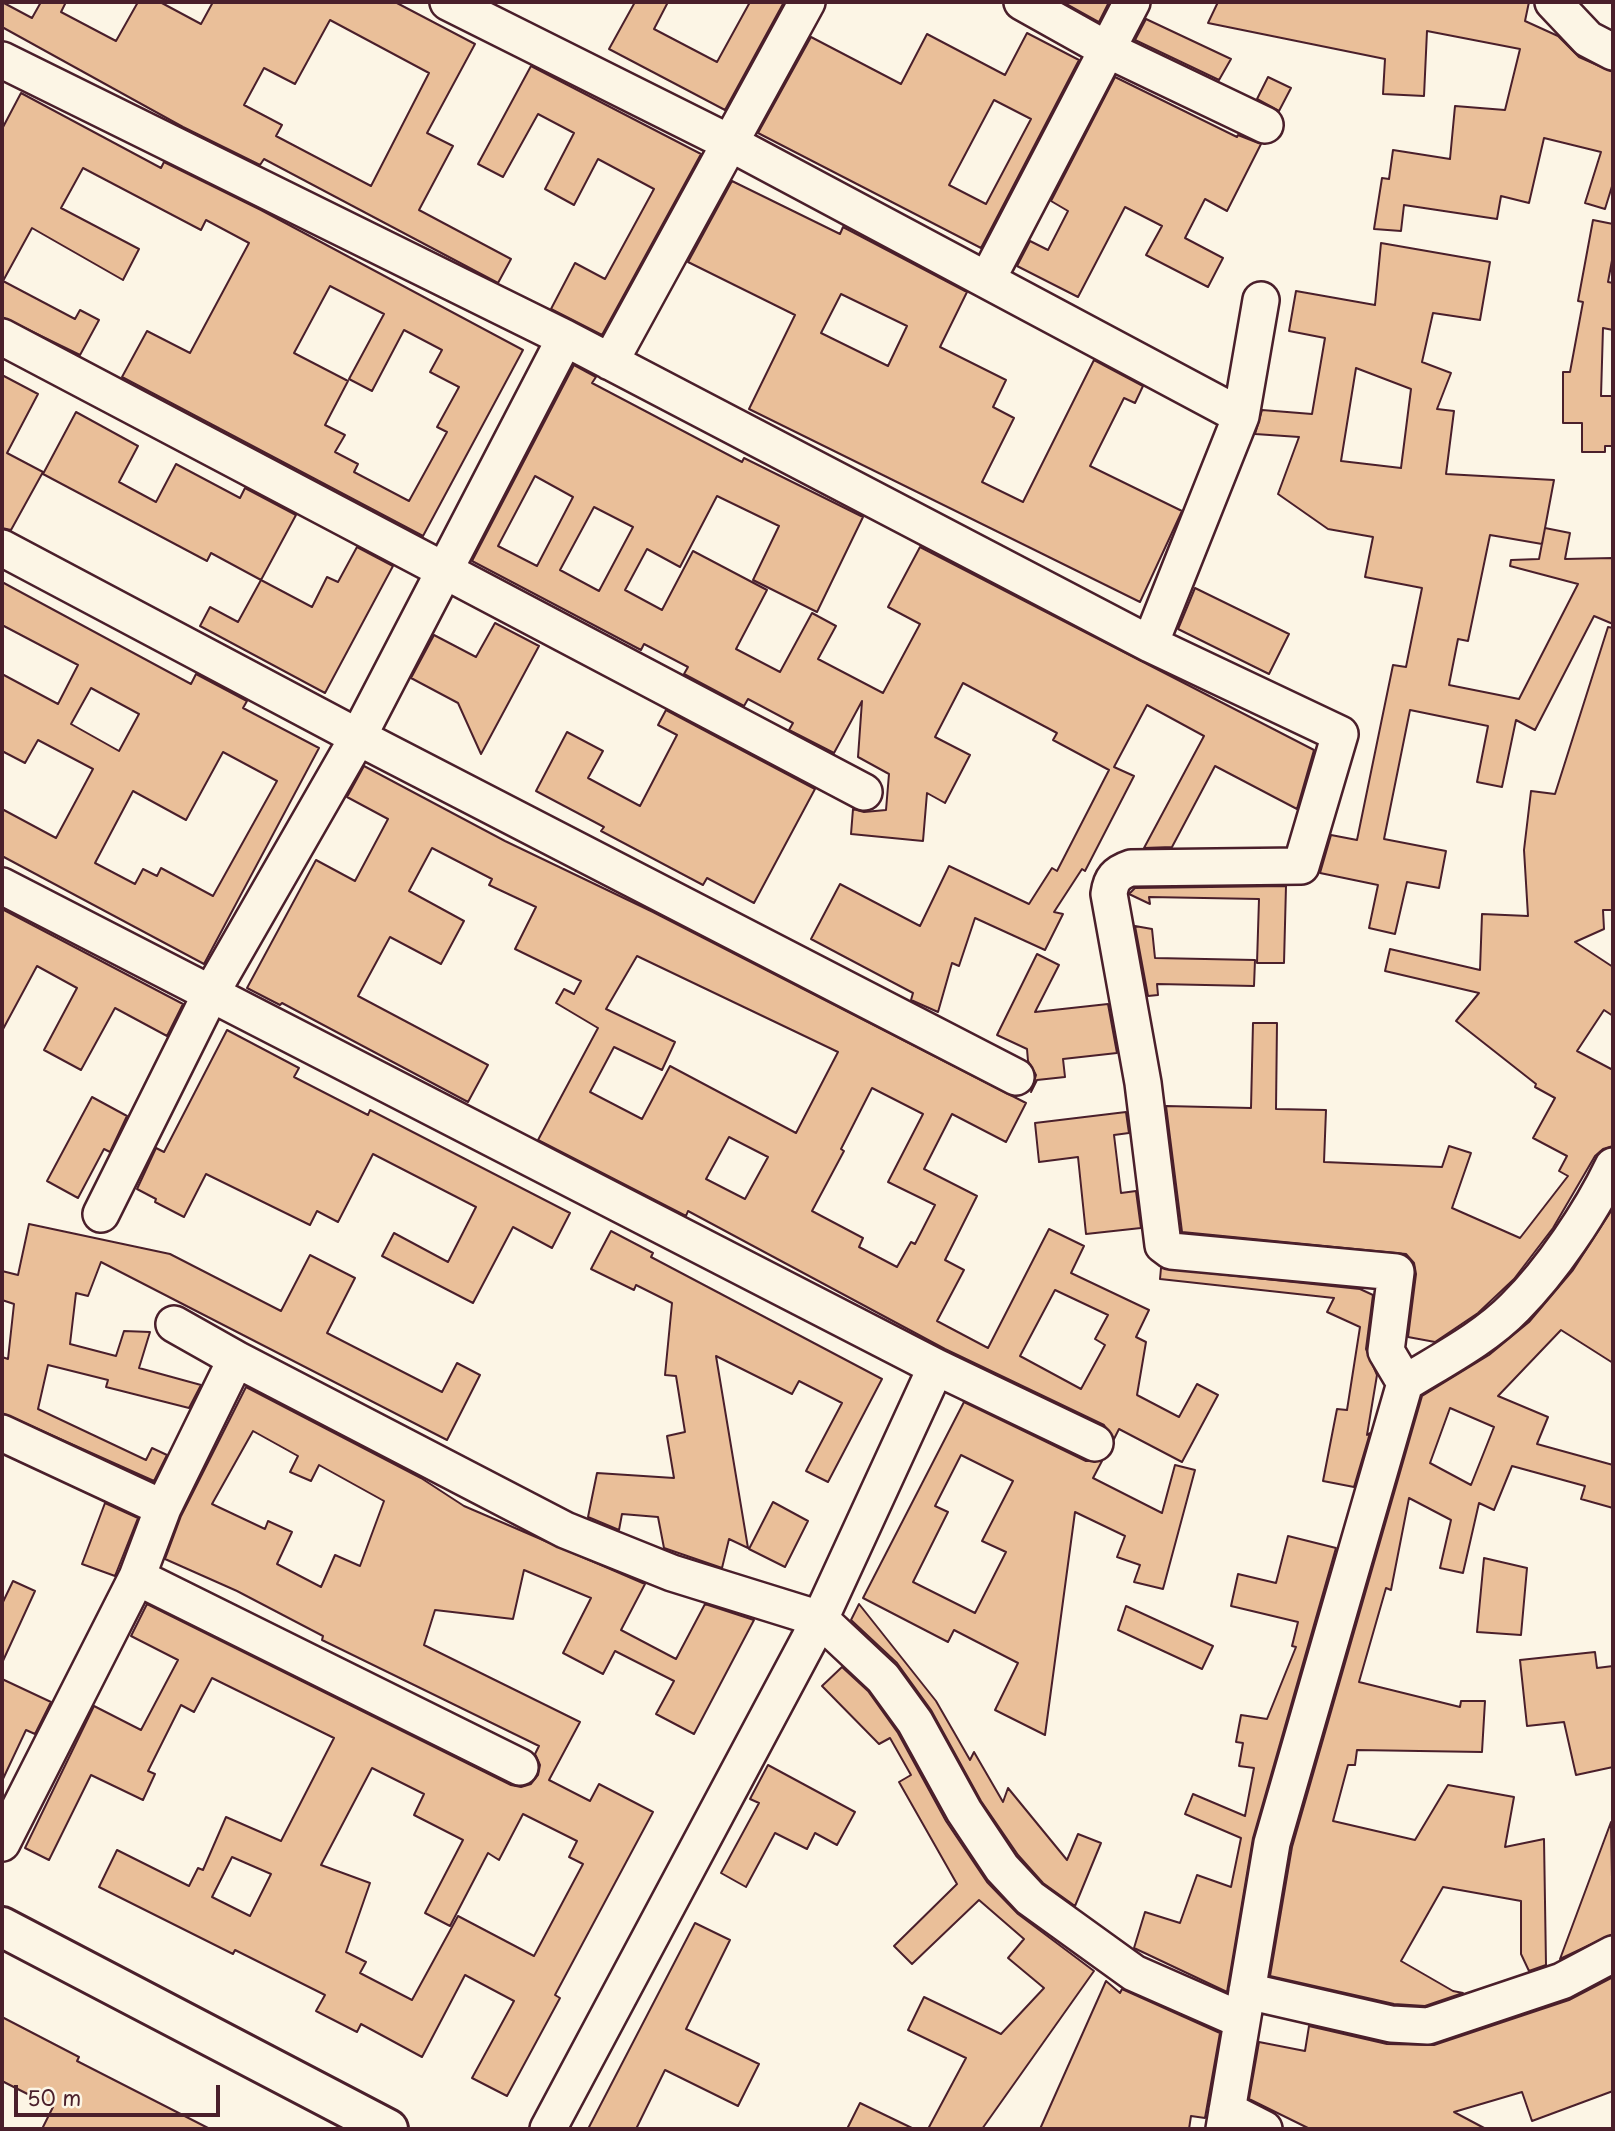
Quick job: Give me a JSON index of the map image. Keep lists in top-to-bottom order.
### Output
{
  "scale_bar": "50 m"
}
